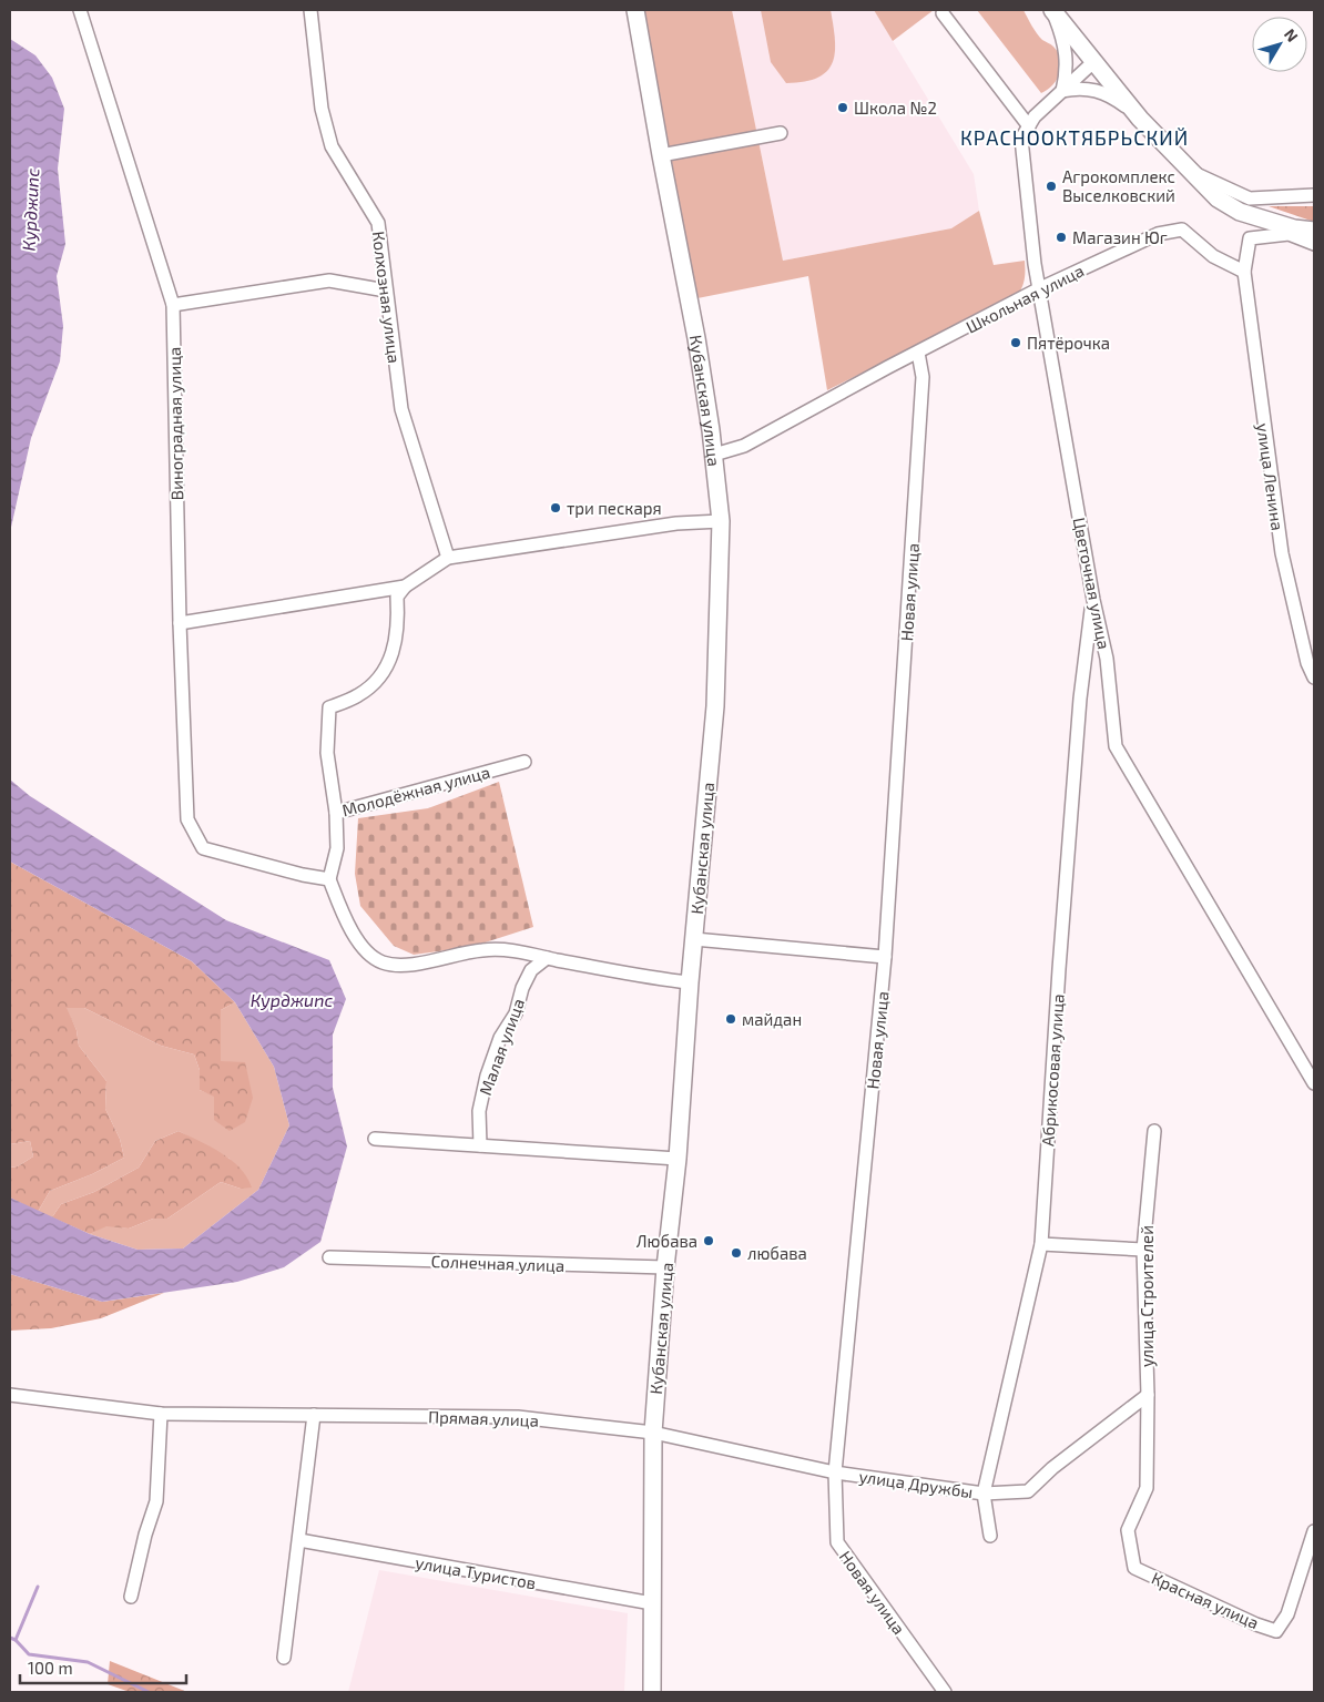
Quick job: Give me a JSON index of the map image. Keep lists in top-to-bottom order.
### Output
{
  "streets": {
    "main road": ["Кубанская улица"],
    "street": [
      "Колхозная улица",
      "Школьная улица",
      "Виноградная улица",
      "улица Ленина",
      "Цветочная улица",
      "Новая улица",
      "Молодёжная улица",
      "Малая улица",
      "Абрикосовая улица",
      "Солнечная улица",
      "улица Строителей",
      "Прямая улица",
      "улица Дружбы",
      "улица Туристов",
      "Красная улица"
    ]
  },
  "crossings": [
    ["Школьная улица", "Кубанская улица"],
    ["Школьная улица", "улица Ленина"],
    ["Школьная улица", "Цветочная улица"],
    ["Школьная улица", "Новая улица"],
    ["Кубанская улица", "Солнечная улица"],
    ["Кубанская улица", "Прямая улица"],
    ["Кубанская улица", "улица Дружбы"],
    ["Кубанская улица", "улица Туристов"],
    ["Цветочная улица", "Абрикосовая улица"],
    ["Новая улица", "улица Дружбы"],
    ["Абрикосовая улица", "улица Дружбы"],
    ["улица Строителей", "улица Дружбы"],
    ["улица Строителей", "Красная улица"],
    ["Прямая улица", "улица Дружбы"]
  ],
  "districts": ["КРАСНООКТЯБРЬСКИЙ"],
  "water": ["Курджипс"],
  "places": [
    "Школа №2",
    "Агрокомплекс Выселковский",
    "Магазин Юг",
    "Пятёрочка",
    "три пескаря",
    "майдан",
    "Любава",
    "любава"
  ],
  "scale_bar": "100 m",
  "north": "top right"
}
